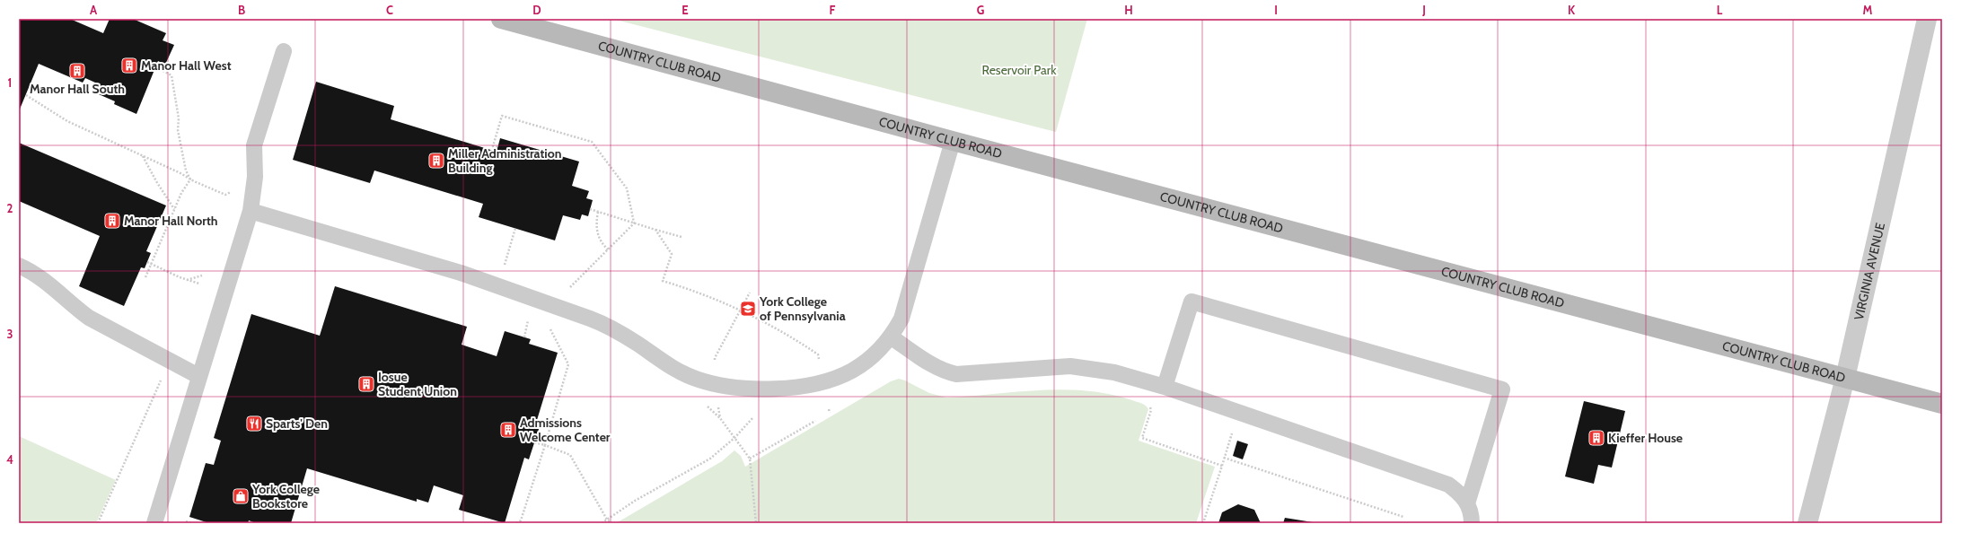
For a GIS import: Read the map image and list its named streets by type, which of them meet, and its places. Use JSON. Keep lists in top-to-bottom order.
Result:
{
  "streets": {
    "main road": ["COUNTRY CLUB ROAD"],
    "street": ["VIRGINIA AVENUE"]
  },
  "crossings": [
    ["COUNTRY CLUB ROAD", "VIRGINIA AVENUE"]
  ],
  "parks": ["Reservoir Park"],
  "places": {
    "building": [
      "Manor Hall West",
      "Manor Hall South",
      "Miller Administration Building",
      "Manor Hall North",
      "Iosue Student Union",
      "Admissions Welcome Center",
      "Kieffer House"
    ],
    "school or university": ["York College of Pennsylvania"],
    "restaurant": ["Sparts' Den"],
    "shop": ["York College Bookstore"]
  },
  "grid": {
    "columns": [
      "A",
      "B",
      "C",
      "D",
      "E",
      "F",
      "G",
      "H",
      "I",
      "J",
      "K",
      "L",
      "M"
    ],
    "rows": [
      "1",
      "2",
      "3",
      "4"
    ]
  }
}
